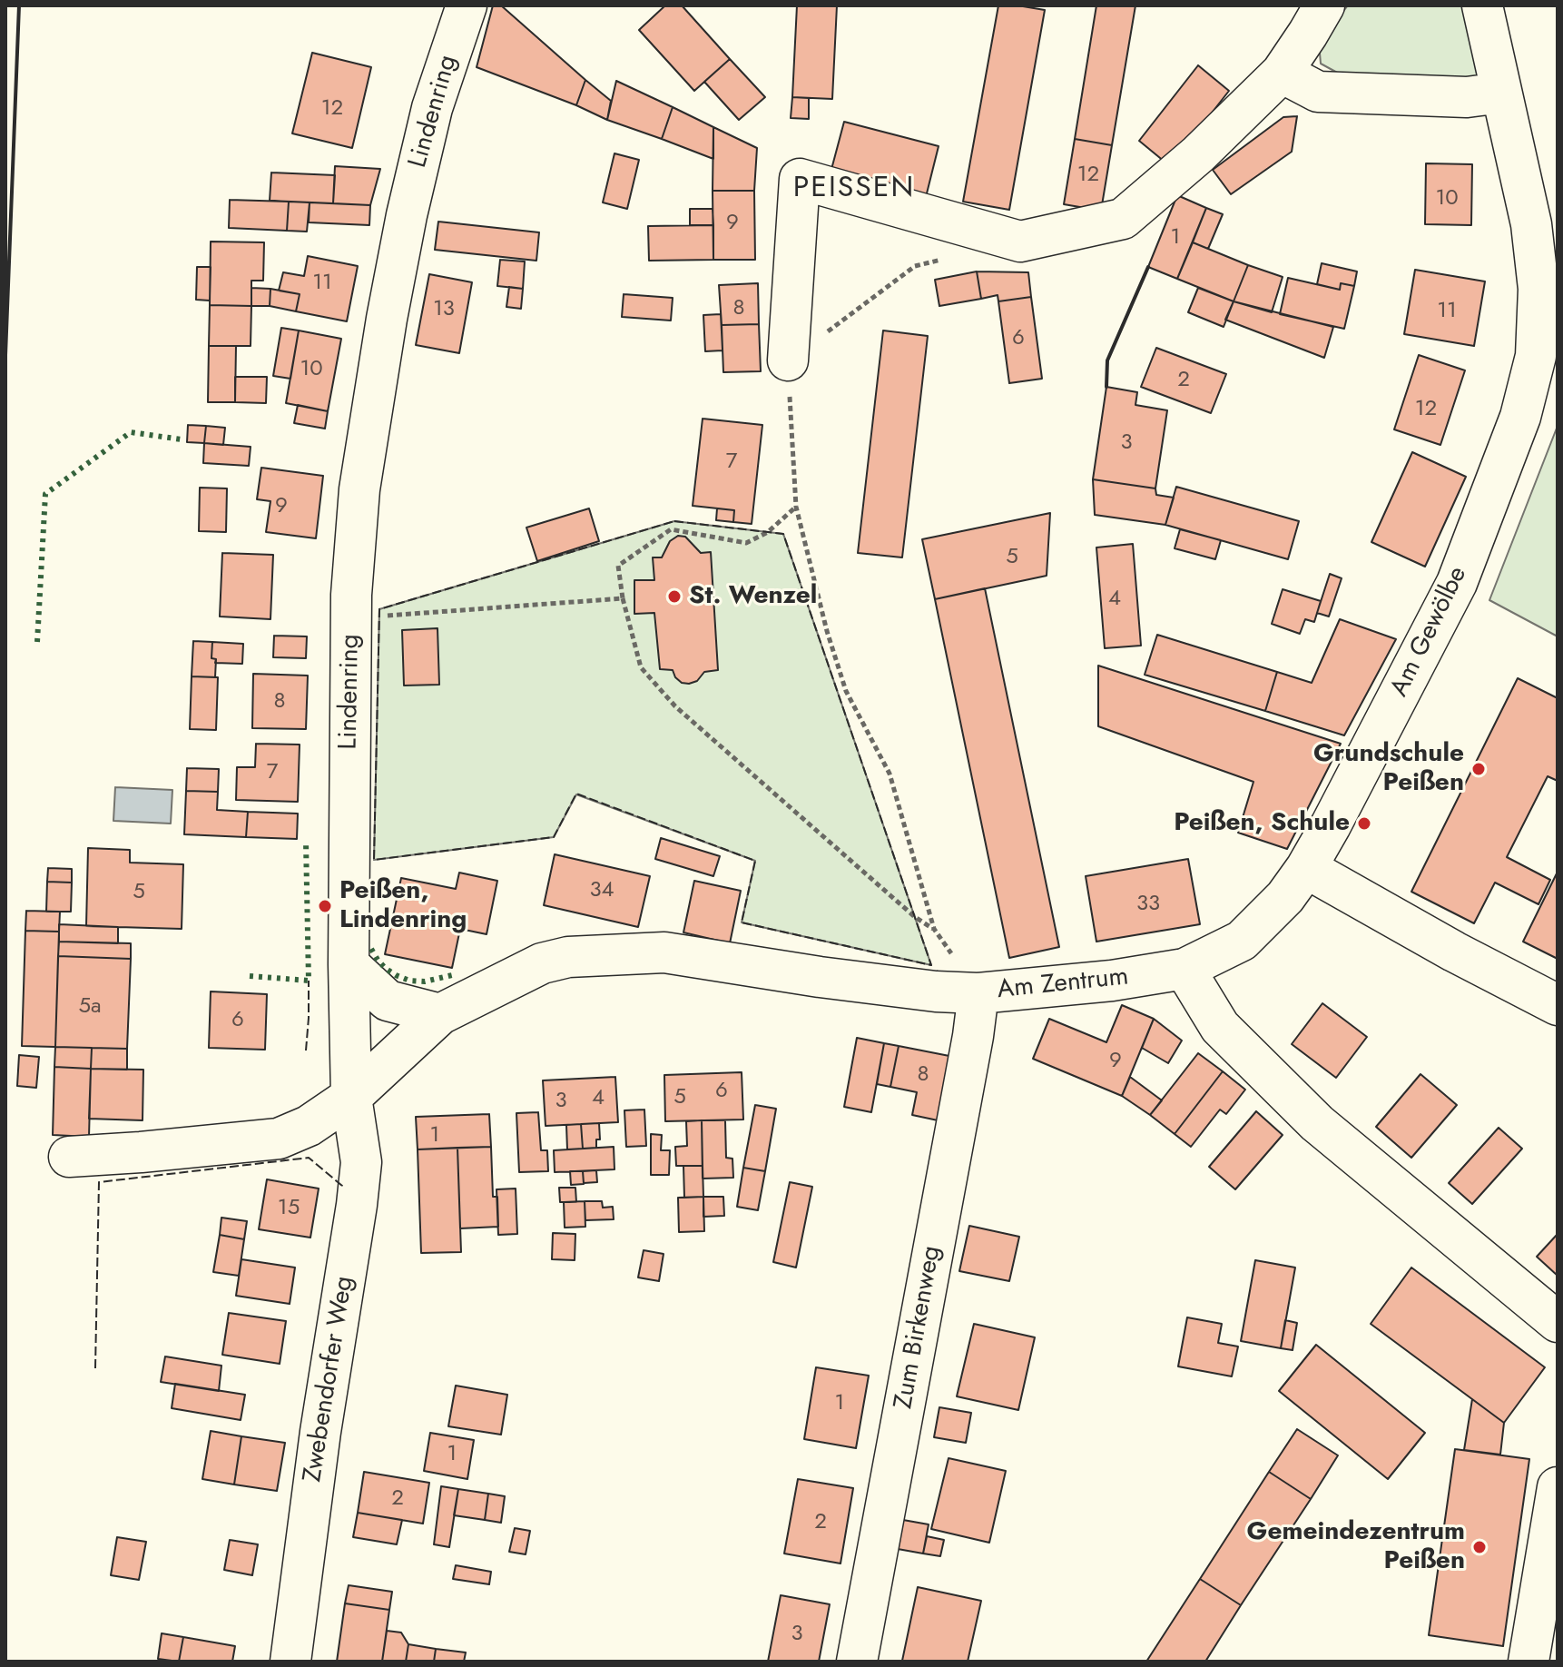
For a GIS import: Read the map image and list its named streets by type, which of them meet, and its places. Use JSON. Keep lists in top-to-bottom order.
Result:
{
  "streets": {
    "street": [
      "Lindenring",
      "Am Gewölbe",
      "Am Zentrum",
      "Zum Birkenweg",
      "Zwebendorfer Weg"
    ]
  },
  "crossings": [
    ["Lindenring", "Am Zentrum"],
    ["Lindenring", "Zwebendorfer Weg"],
    ["Am Gewölbe", "Am Zentrum"],
    ["Am Zentrum", "Zum Birkenweg"],
    ["Am Zentrum", "Zwebendorfer Weg"]
  ],
  "districts": ["PEISSEN"],
  "places": [
    "St. Wenzel",
    "Grundschule Peißen",
    "Peißen, Schule",
    "Peißen, Lindenring",
    "Gemeindezentrum Peißen"
  ],
  "house_numbers": [
    "12",
    "12",
    "10",
    "9",
    "1",
    "11",
    "8",
    "13",
    "11",
    "6",
    "10",
    "2",
    "12",
    "3",
    "7",
    "9",
    "5",
    "4",
    "8",
    "7",
    "34",
    "5",
    "33",
    "5a",
    "6",
    "9",
    "8",
    "6",
    "5",
    "4",
    "3",
    "1",
    "15",
    "1",
    "1",
    "2",
    "2",
    "3"
  ]
}
